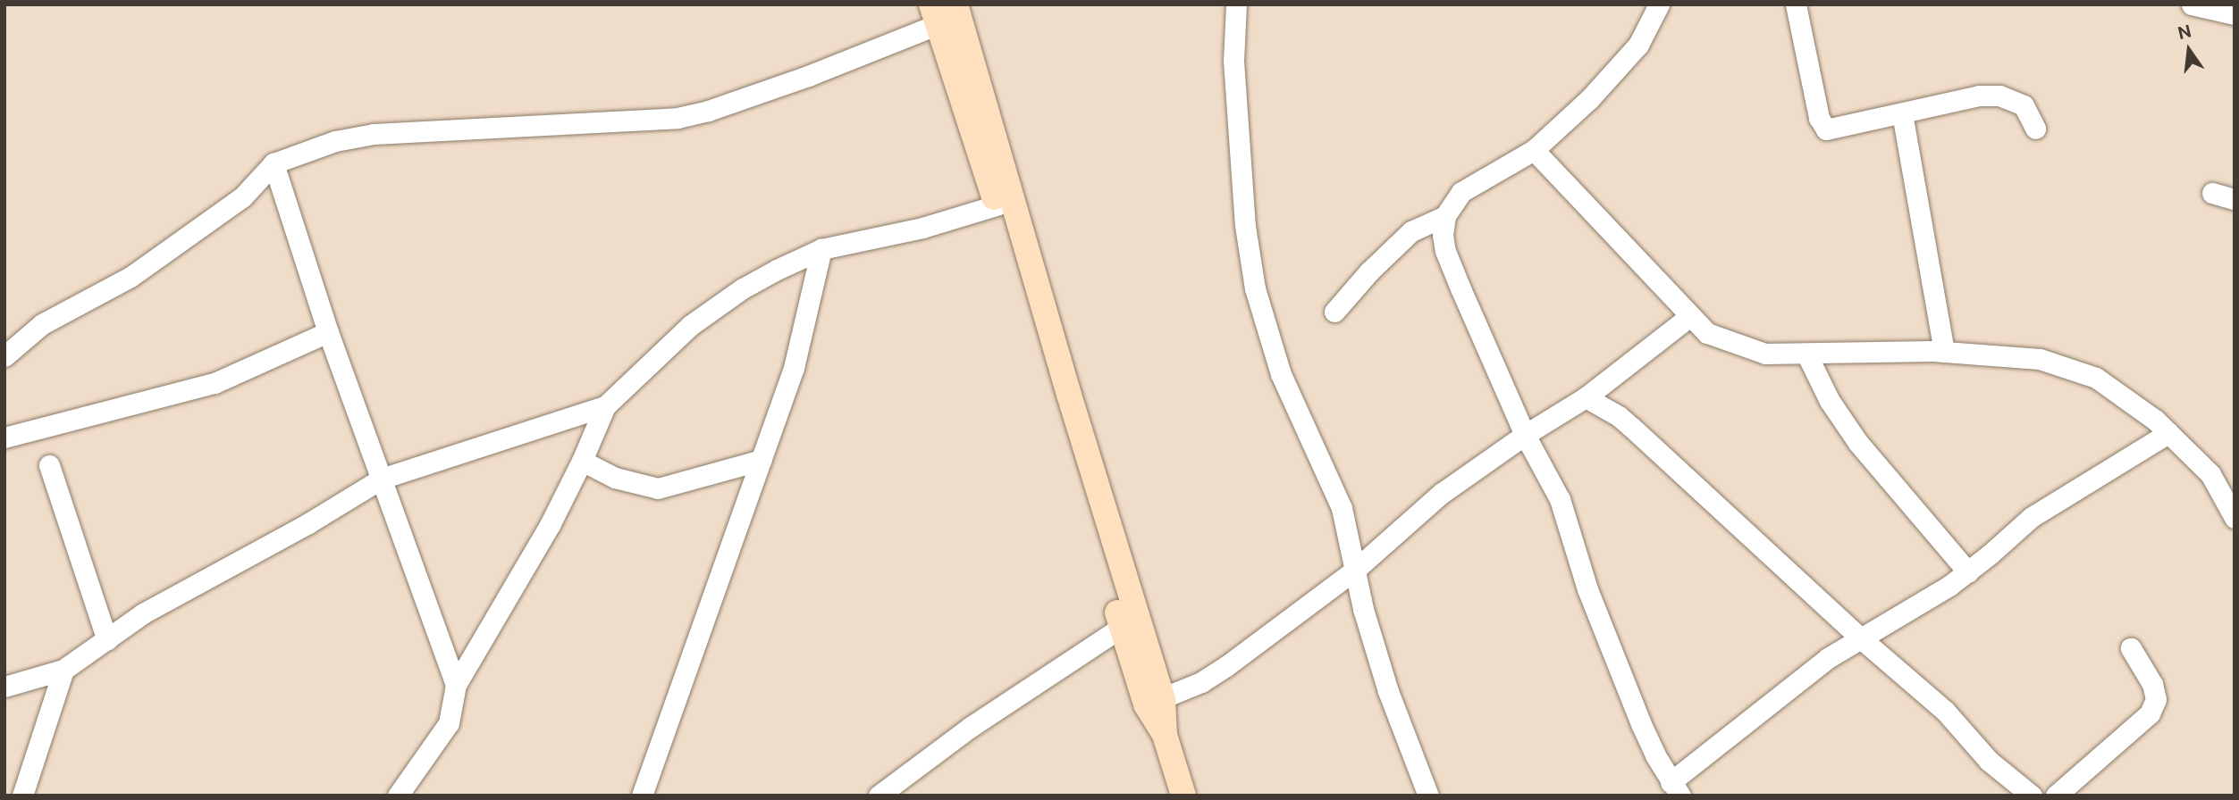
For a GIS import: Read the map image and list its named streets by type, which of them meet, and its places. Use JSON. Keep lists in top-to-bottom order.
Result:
{
  "north": "top"
}
